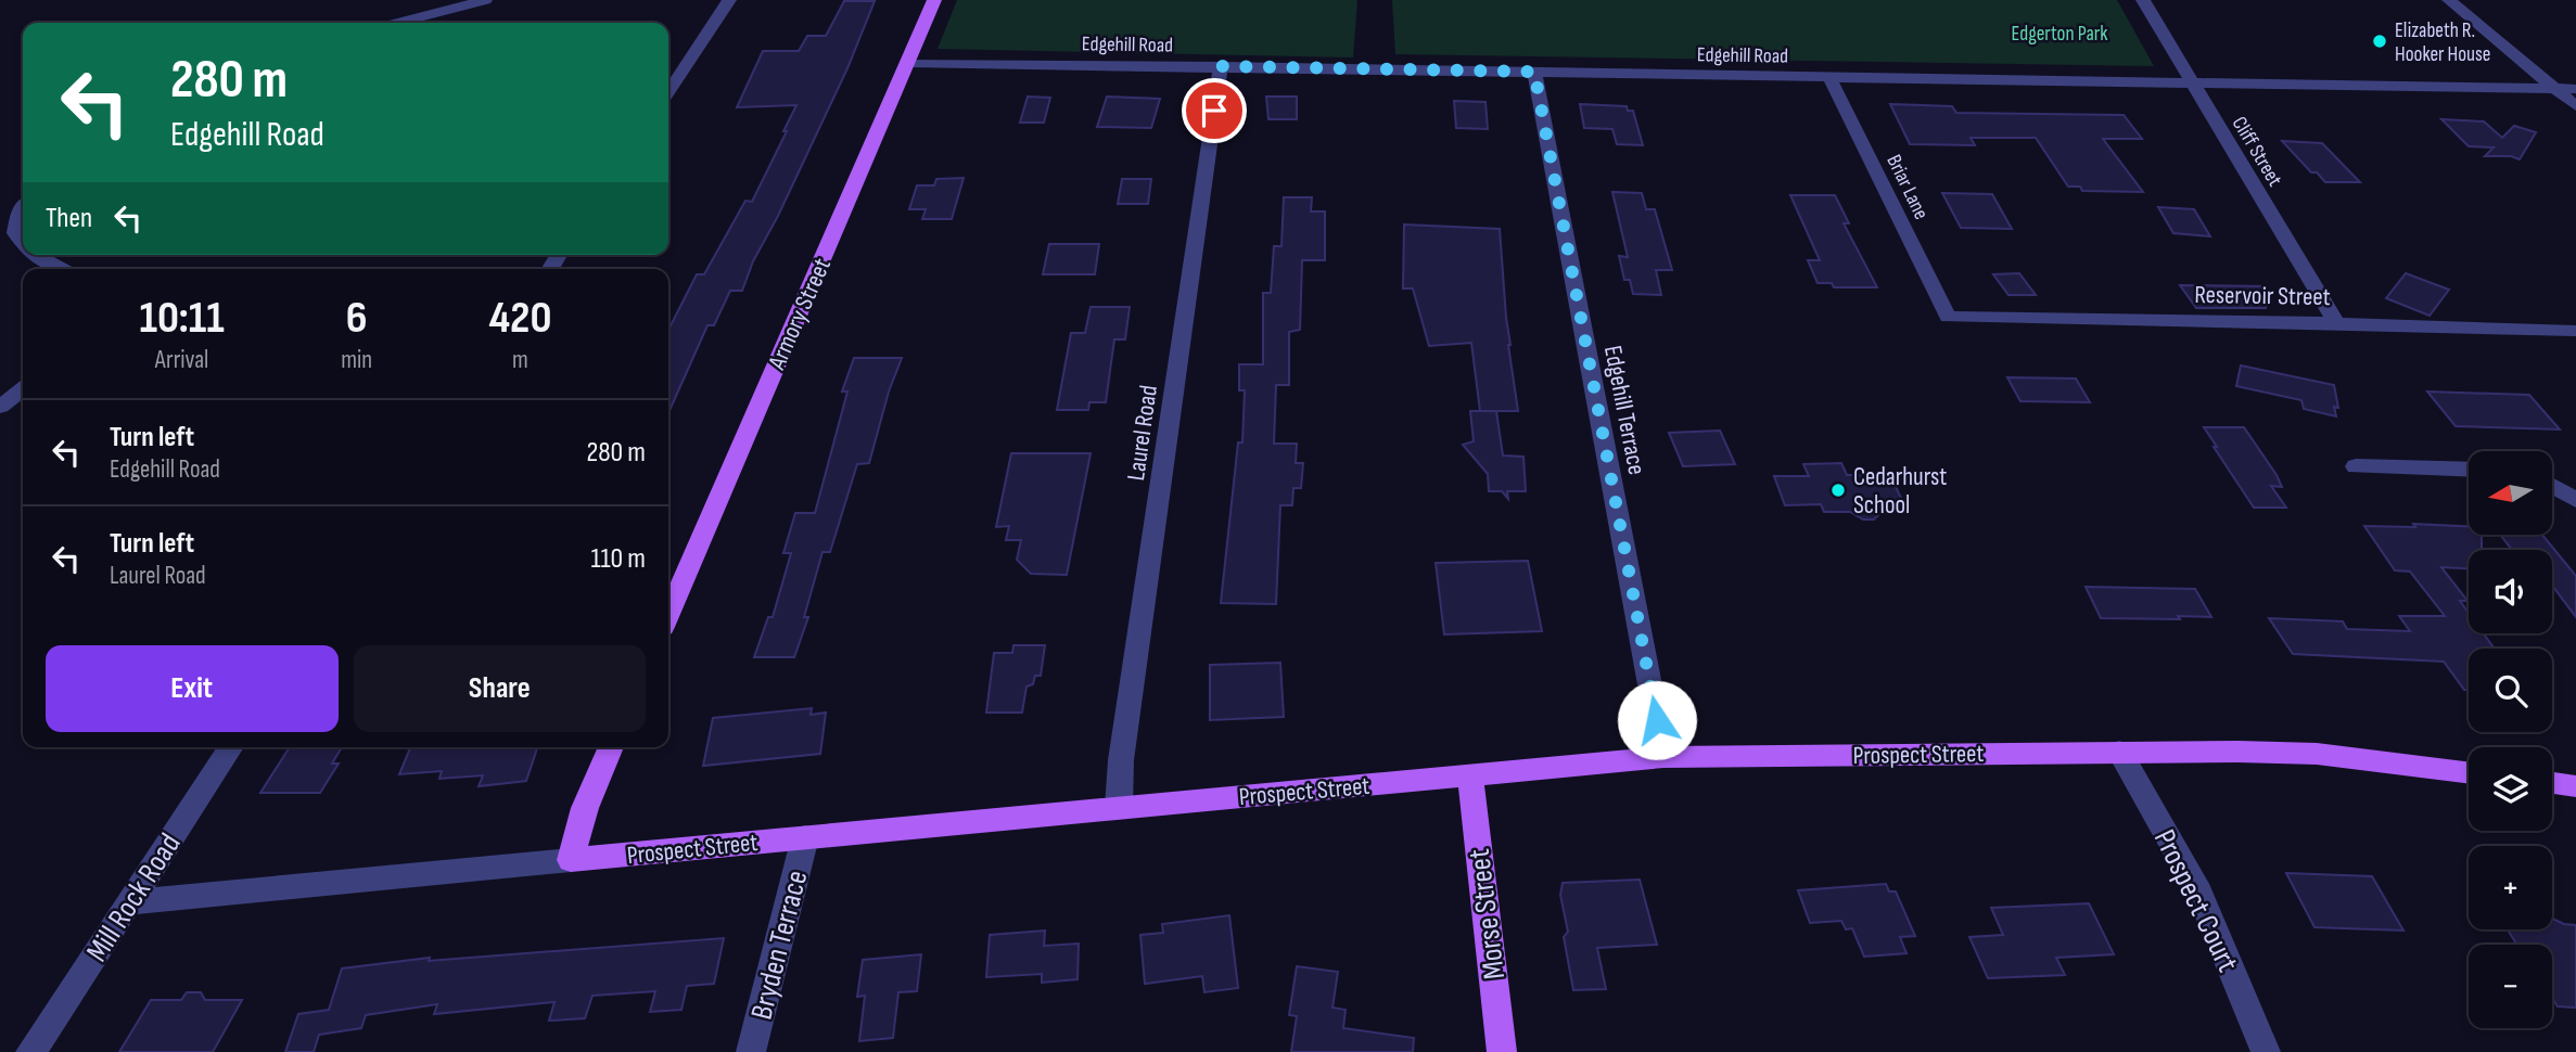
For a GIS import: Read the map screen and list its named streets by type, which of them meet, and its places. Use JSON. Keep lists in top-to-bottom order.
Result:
{
  "streets": {
    "main road": ["Armory Street", "Prospect Street", "Morse Street"],
    "street": [
      "Edgehill Road",
      "Cliff Street",
      "Briar Lane",
      "Reservoir Street",
      "Edgehill Terrace",
      "Laurel Road",
      "Mill Rock Road",
      "Prospect Court",
      "Bryden Terrace"
    ]
  },
  "crossings": [
    ["Edgehill Road", "Cliff Street"],
    ["Edgehill Road", "Briar Lane"],
    ["Edgehill Road", "Armory Street"],
    ["Edgehill Road", "Edgehill Terrace"],
    ["Edgehill Road", "Laurel Road"],
    ["Cliff Street", "Reservoir Street"],
    ["Briar Lane", "Reservoir Street"],
    ["Edgehill Terrace", "Prospect Street"],
    ["Laurel Road", "Prospect Street"],
    ["Prospect Street", "Mill Rock Road"],
    ["Prospect Street", "Prospect Court"],
    ["Prospect Street", "Morse Street"],
    ["Prospect Street", "Bryden Terrace"]
  ],
  "parks": ["Edgerton Park"],
  "places": ["Elizabeth R. Hooker House", "Cedarhurst School"],
  "north": "left",
  "page": {
    "turn": ["280 m", "Edgehill Road"],
    "then": "Then",
    "eta": [
      "10:11",
      "Arrival",
      "6",
      "min",
      "420",
      "m"
    ],
    "list": [
      {
        "name": "Turn left",
        "note": "Edgehill Road",
        "value": "280 m"
      },
      {
        "name": "Turn left",
        "note": "Laurel Road",
        "value": "110 m"
      }
    ],
    "map_buttons": ["+", "−"],
    "buttons": ["Exit", "Share"]
  }
}
